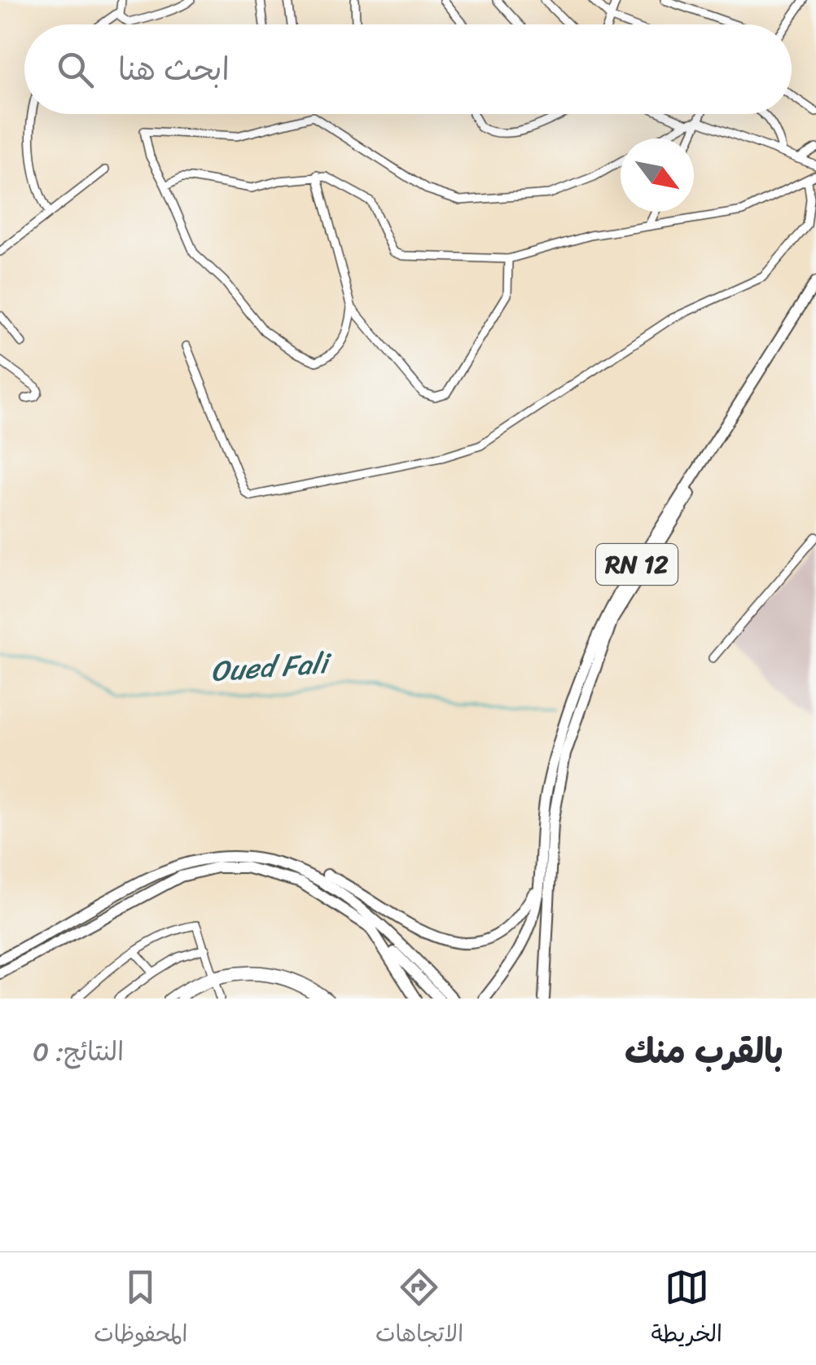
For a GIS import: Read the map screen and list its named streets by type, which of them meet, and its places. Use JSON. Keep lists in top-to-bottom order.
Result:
{
  "streets": {
    "highway": ["RN 12"]
  },
  "water": ["Oued Fali"],
  "north": "bottom right",
  "page": {
    "search": "ابحث هنا",
    "heading": ["بالقرب منك", "النتائج: 0"],
    "nav": ["الخريطة", "الاتجاهات", "المحفوظات"]
  }
}
